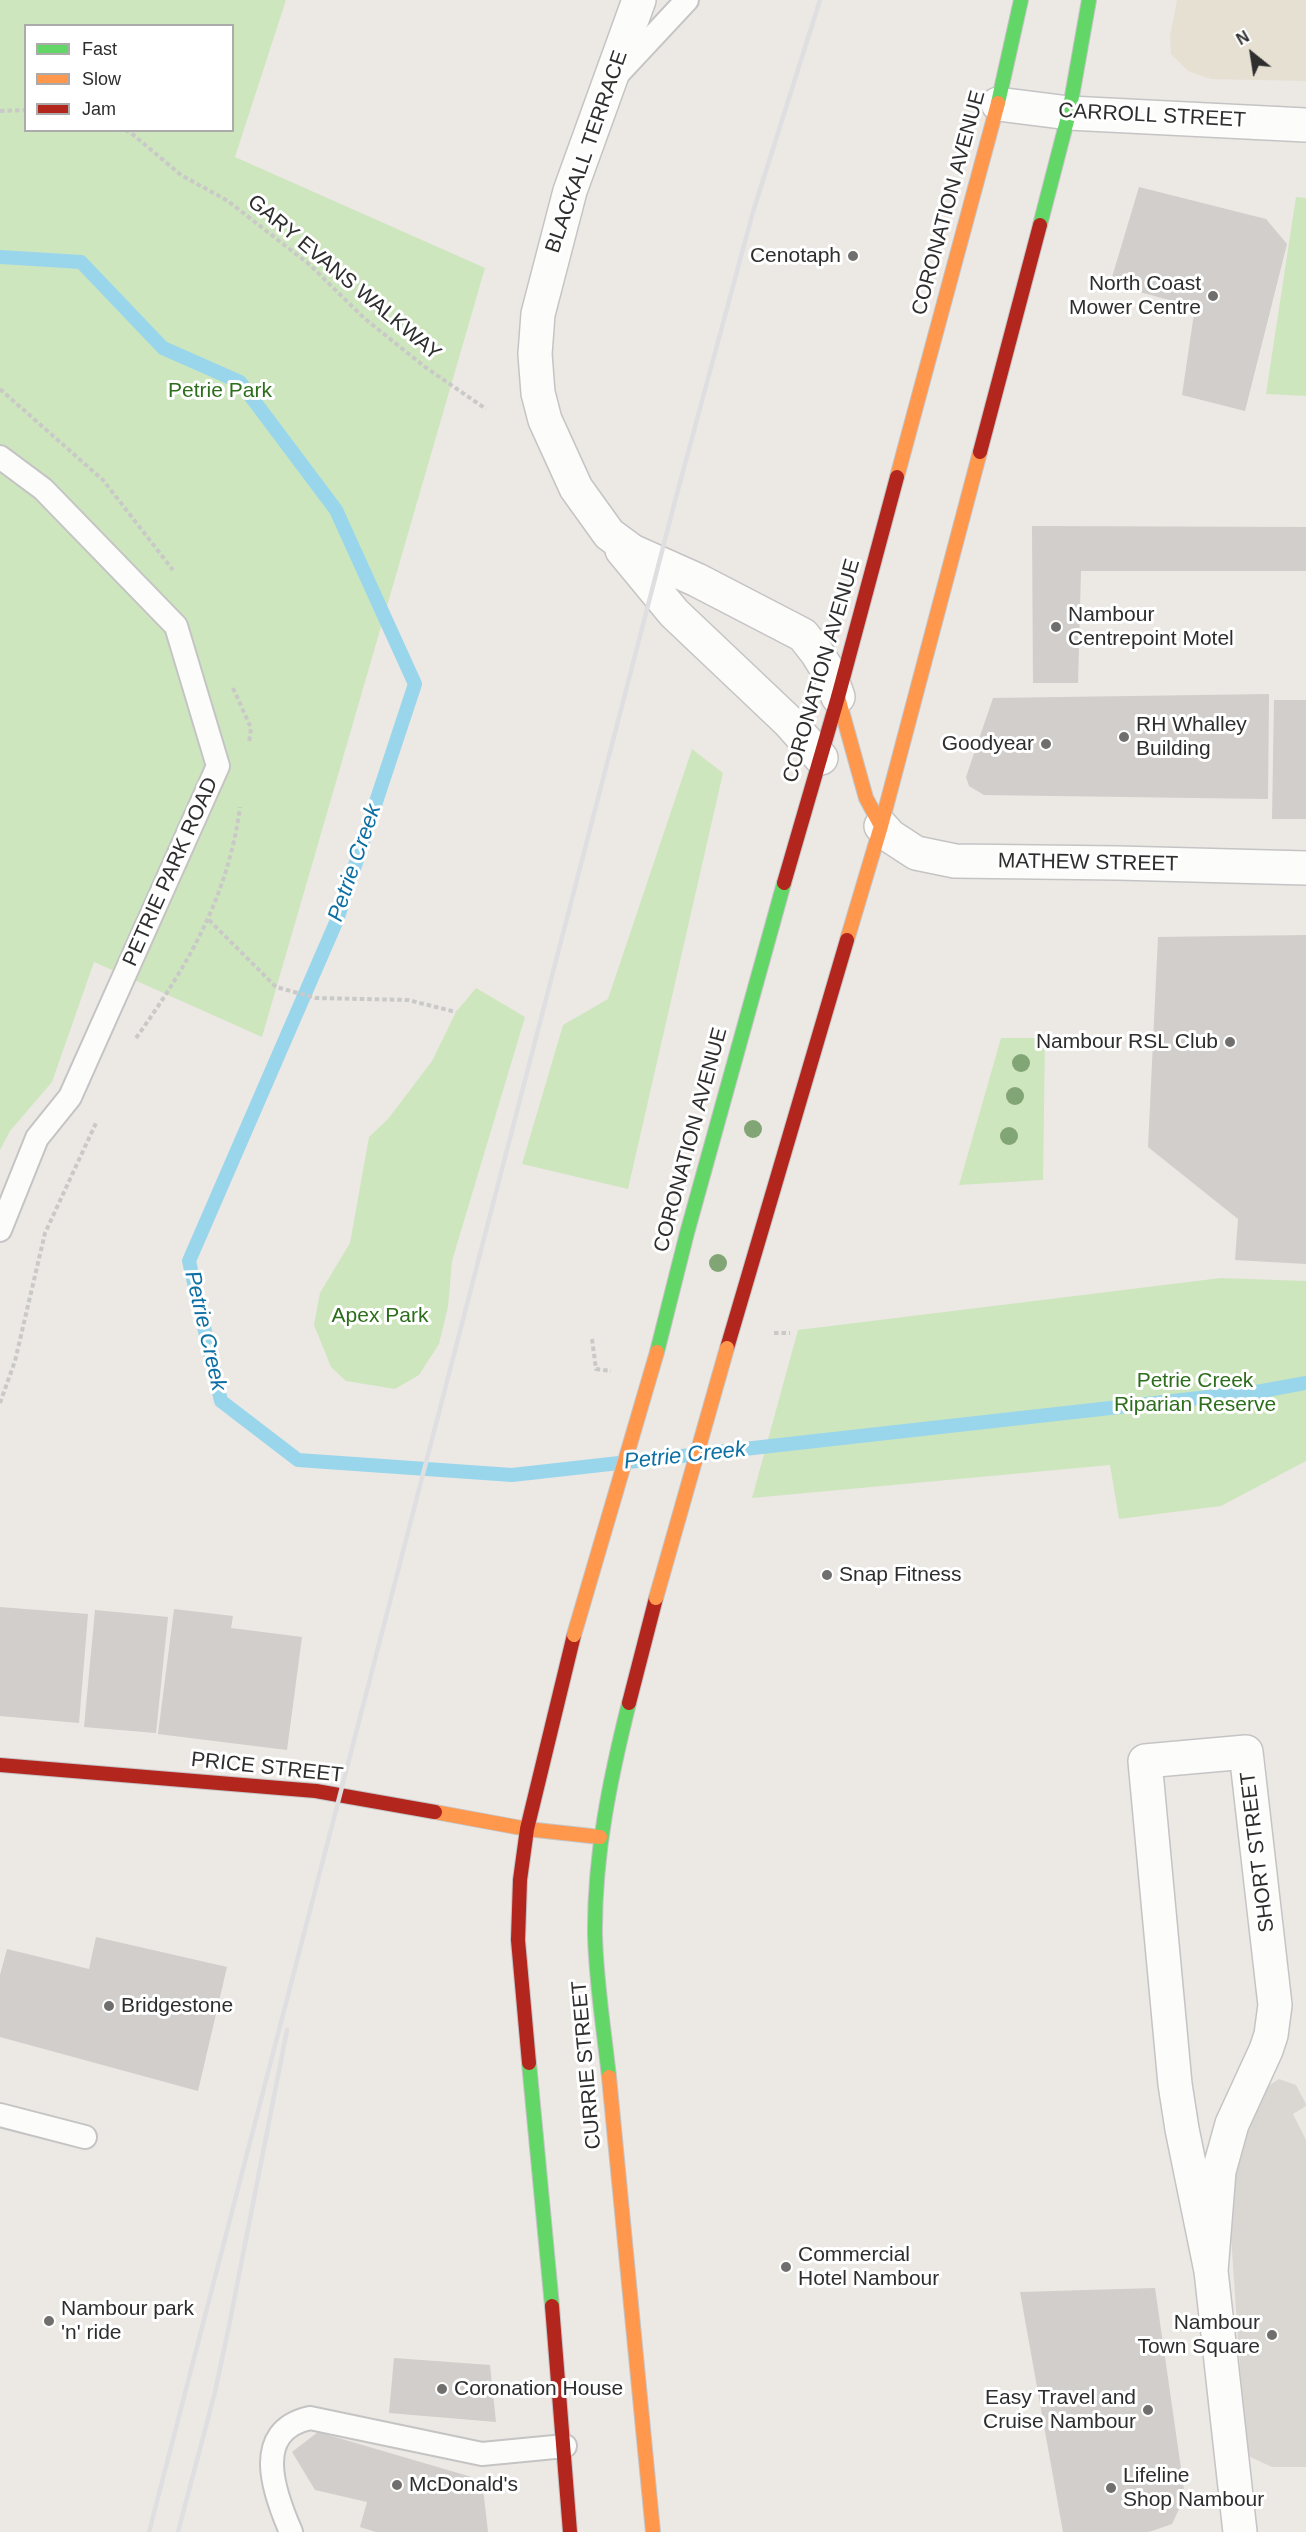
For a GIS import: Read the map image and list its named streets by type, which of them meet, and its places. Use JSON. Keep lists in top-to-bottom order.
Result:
{
  "streets": {
    "main road": ["CORONATION AVENUE", "PRICE STREET", "CURRIE STREET"],
    "street": [
      "CARROLL STREET",
      "BLACKALL TERRACE",
      "MATHEW STREET",
      "SHORT STREET"
    ],
    "lane": ["PETRIE PARK ROAD"],
    "path": ["GARY EVANS WALKWAY"]
  },
  "crossings": [
    ["CARROLL STREET", "CORONATION AVENUE"],
    ["BLACKALL TERRACE", "CORONATION AVENUE"],
    ["CORONATION AVENUE", "PRICE STREET"],
    ["MATHEW STREET", "CURRIE STREET"],
    ["PRICE STREET", "CURRIE STREET"]
  ],
  "water": ["Petrie Creek"],
  "parks": ["Petrie Park", "Apex Park", "Petrie Creek Riparian Reserve"],
  "places": [
    "Cenotaph",
    "North Coast Mower Centre",
    "Nambour Centrepoint Motel",
    "RH Whalley Building",
    "Goodyear",
    "Nambour RSL Club",
    "Snap Fitness",
    "Bridgestone",
    "Commercial Hotel Nambour",
    "Nambour park 'n' ride",
    "Nambour Town Square",
    "Coronation House",
    "Easy Travel and Cruise Nambour",
    "McDonald's",
    "Lifeline Shop Nambour"
  ],
  "legend": ["Fast", "Slow", "Jam"],
  "north": "top left"
}
